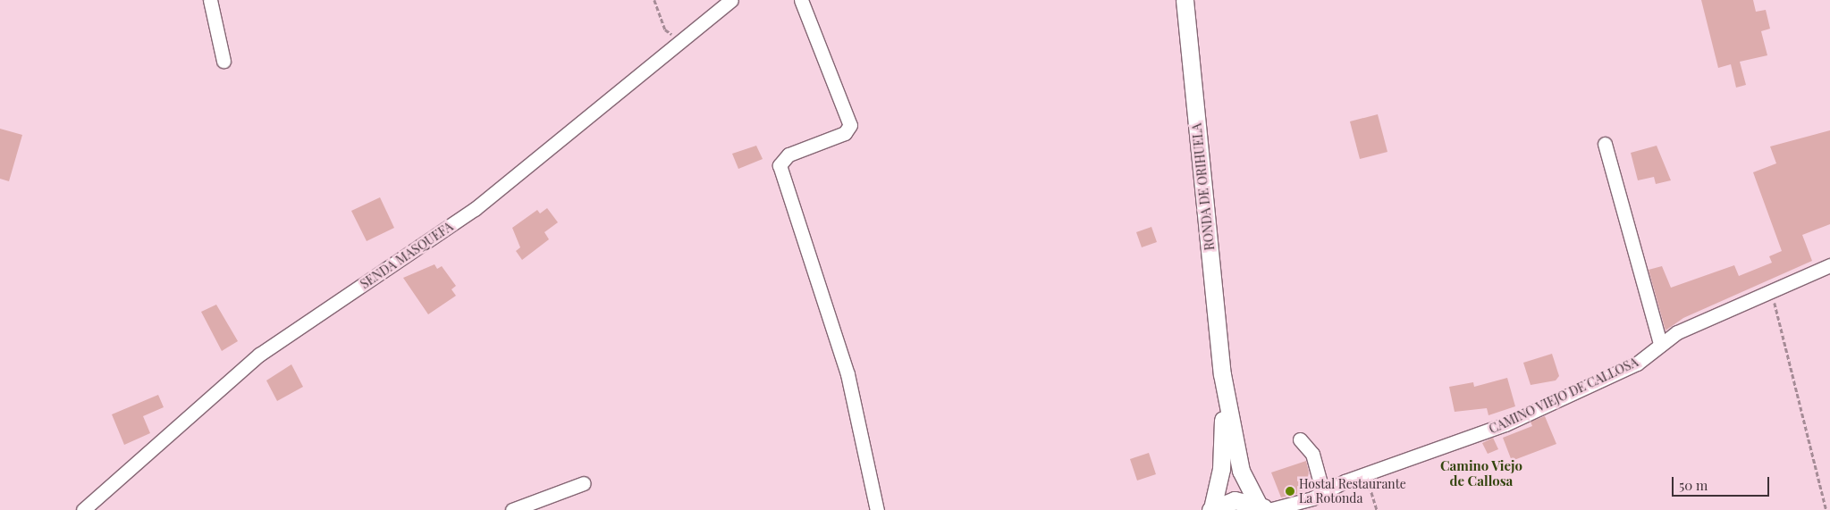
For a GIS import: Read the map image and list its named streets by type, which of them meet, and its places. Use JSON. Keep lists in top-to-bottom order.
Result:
{
  "streets": {
    "main road": ["RONDA DE ORIHUELA"],
    "street": ["SENDA MASQUEFA", "CAMINO VIEJO DE CALLOSA"]
  },
  "districts": ["Camino Viejo de Callosa"],
  "places": ["Hostal Restaurante La Rotonda"],
  "scale_bar": "50 m"
}
